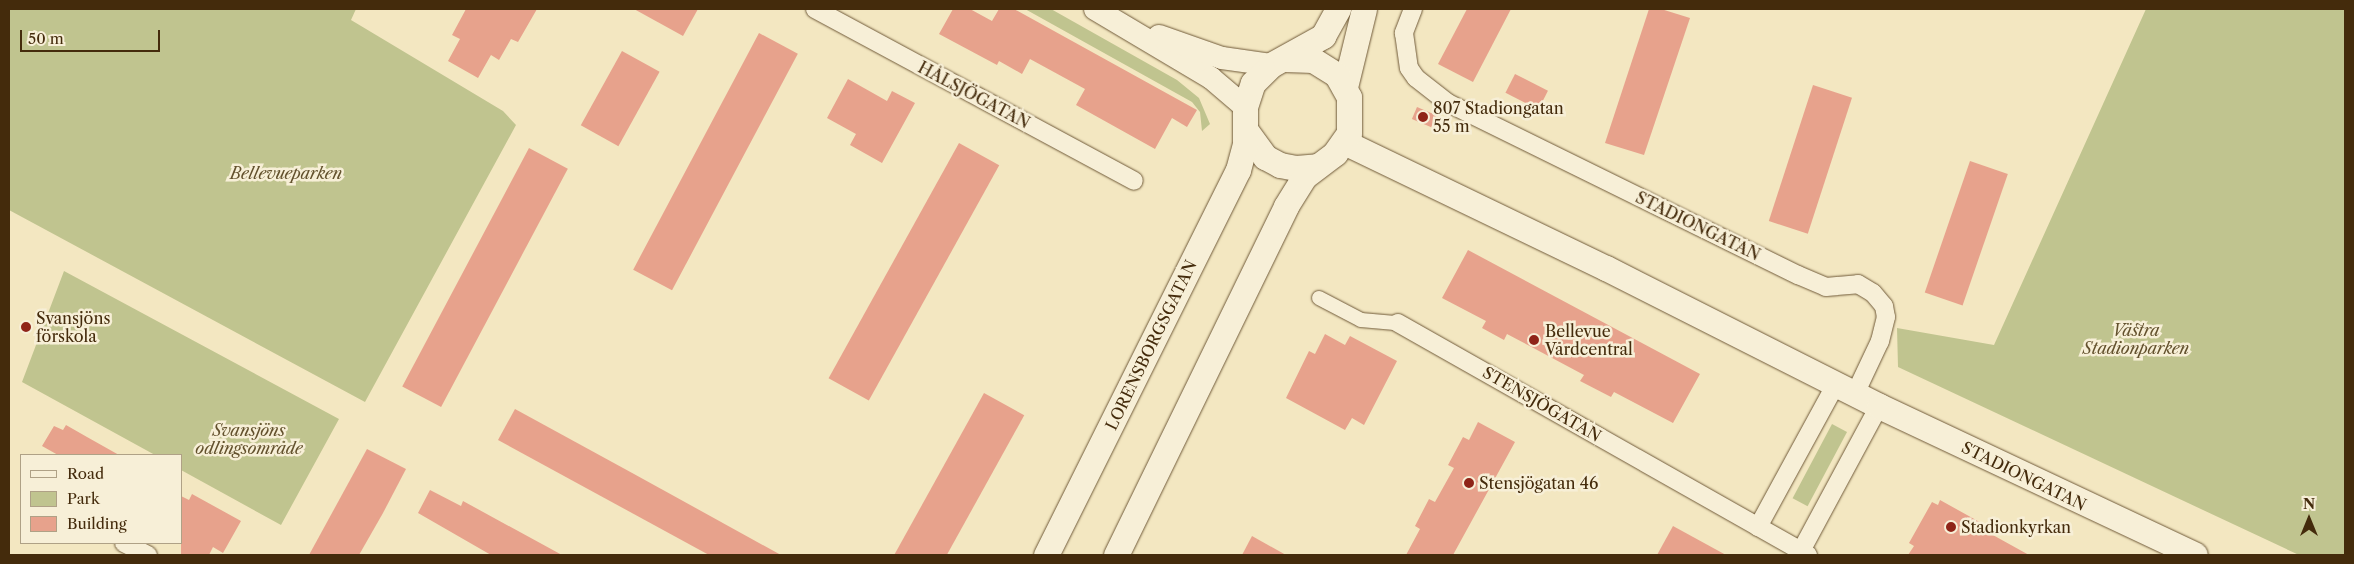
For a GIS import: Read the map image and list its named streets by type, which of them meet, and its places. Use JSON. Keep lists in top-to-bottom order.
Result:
{
  "streets": {
    "main road": ["STADIONGATAN", "LORENSBORGSGATAN"],
    "street": ["HÅLSJÖGATAN", "STENSJÖGATAN"]
  },
  "crossings": [
    ["STADIONGATAN", "LORENSBORGSGATAN"],
    ["STADIONGATAN", "STENSJÖGATAN"]
  ],
  "parks": ["Bellevueparken", "Västra Stadionparken", "Svansjöns odlingsområde"],
  "places": [
    "807 Stadiongatan 55 m",
    "Svansjöns förskola",
    "Bellevue Vårdcentral",
    "Stensjögatan 46",
    "Stadionkyrkan"
  ],
  "legend": ["Road", "Park", "Building"],
  "scale_bar": "50 m",
  "north": "top"
}
